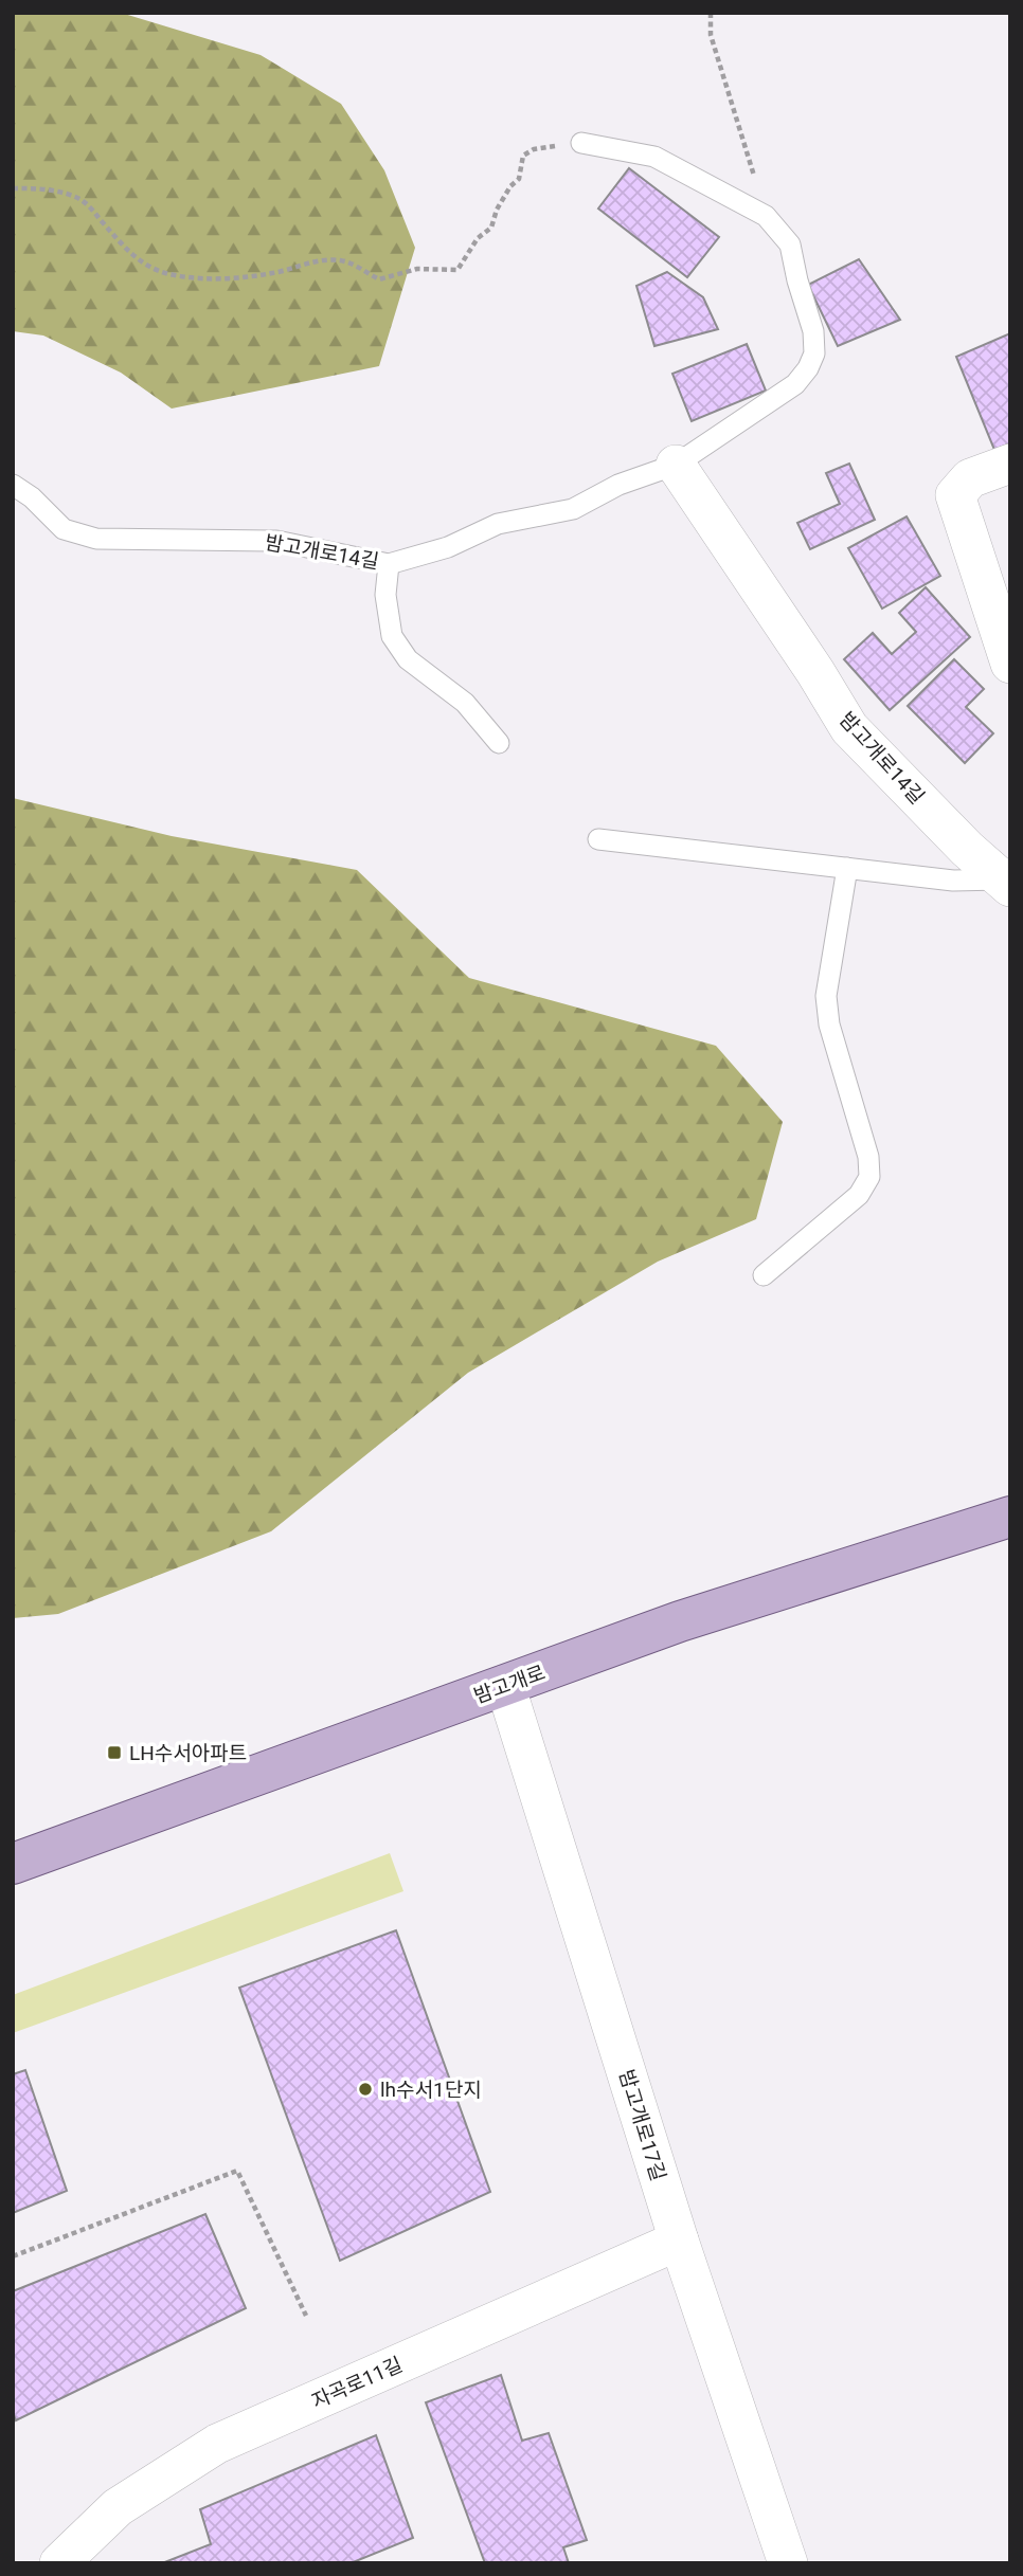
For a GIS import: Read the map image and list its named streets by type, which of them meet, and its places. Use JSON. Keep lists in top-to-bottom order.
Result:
{
  "streets": {
    "main road": ["밤고개로"],
    "street": ["밤고개로14길", "밤고개로17길", "자곡로11길"]
  },
  "crossings": [
    ["밤고개로", "밤고개로17길"],
    ["밤고개로17길", "자곡로11길"]
  ],
  "places": {
    "transit": ["LH수서아파트"],
    "other": ["lh수서1단지"]
  }
}
